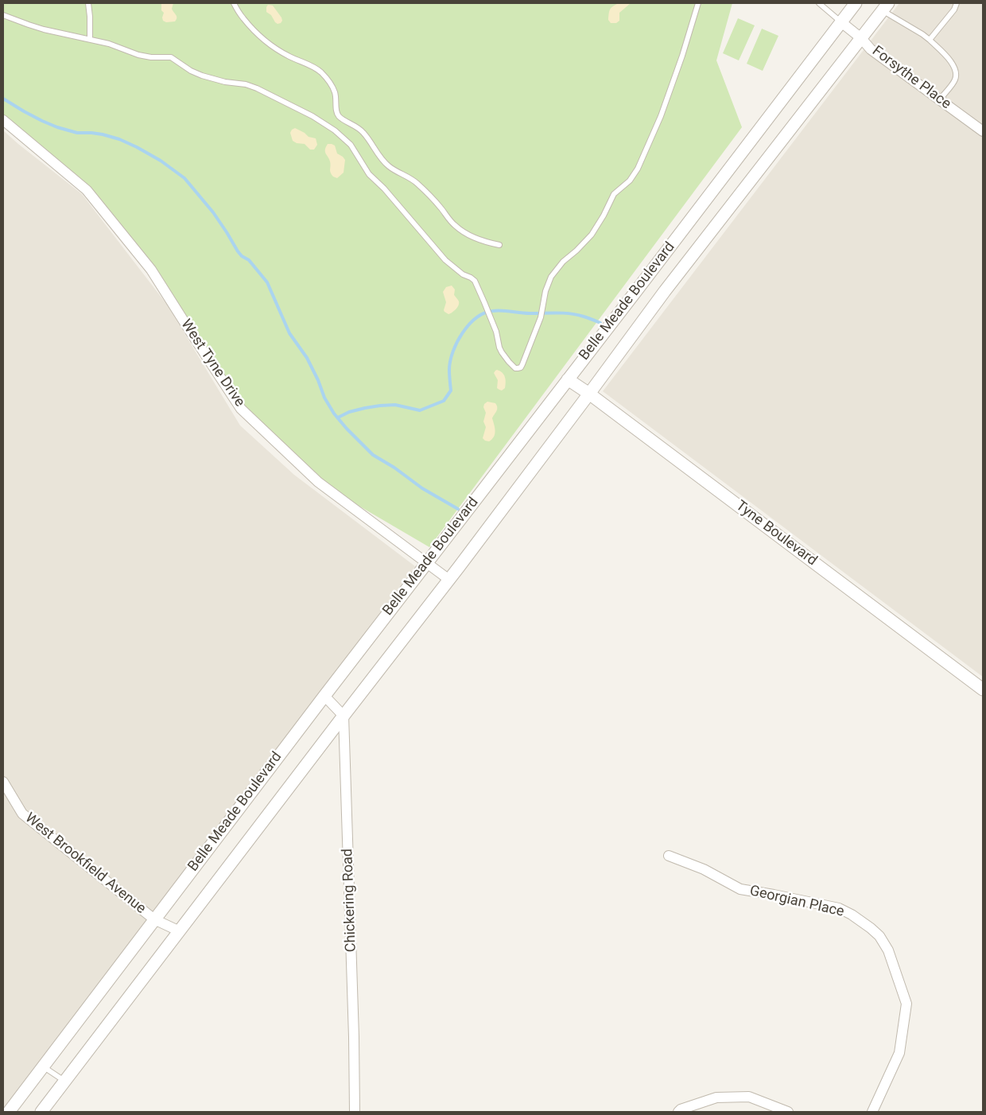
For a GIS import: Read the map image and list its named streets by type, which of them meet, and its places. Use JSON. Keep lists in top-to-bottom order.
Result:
{
  "streets": {
    "street": [
      "Forsythe Place",
      "Belle Meade Boulevard",
      "West Tyne Drive",
      "Tyne Boulevard",
      "West Brookfield Avenue",
      "Chickering Road",
      "Georgian Place"
    ]
  },
  "crossings": [
    ["Forsythe Place", "Belle Meade Boulevard"],
    ["Belle Meade Boulevard", "West Tyne Drive"],
    ["Belle Meade Boulevard", "Tyne Boulevard"],
    ["Belle Meade Boulevard", "West Brookfield Avenue"],
    ["Belle Meade Boulevard", "Chickering Road"]
  ]
}
